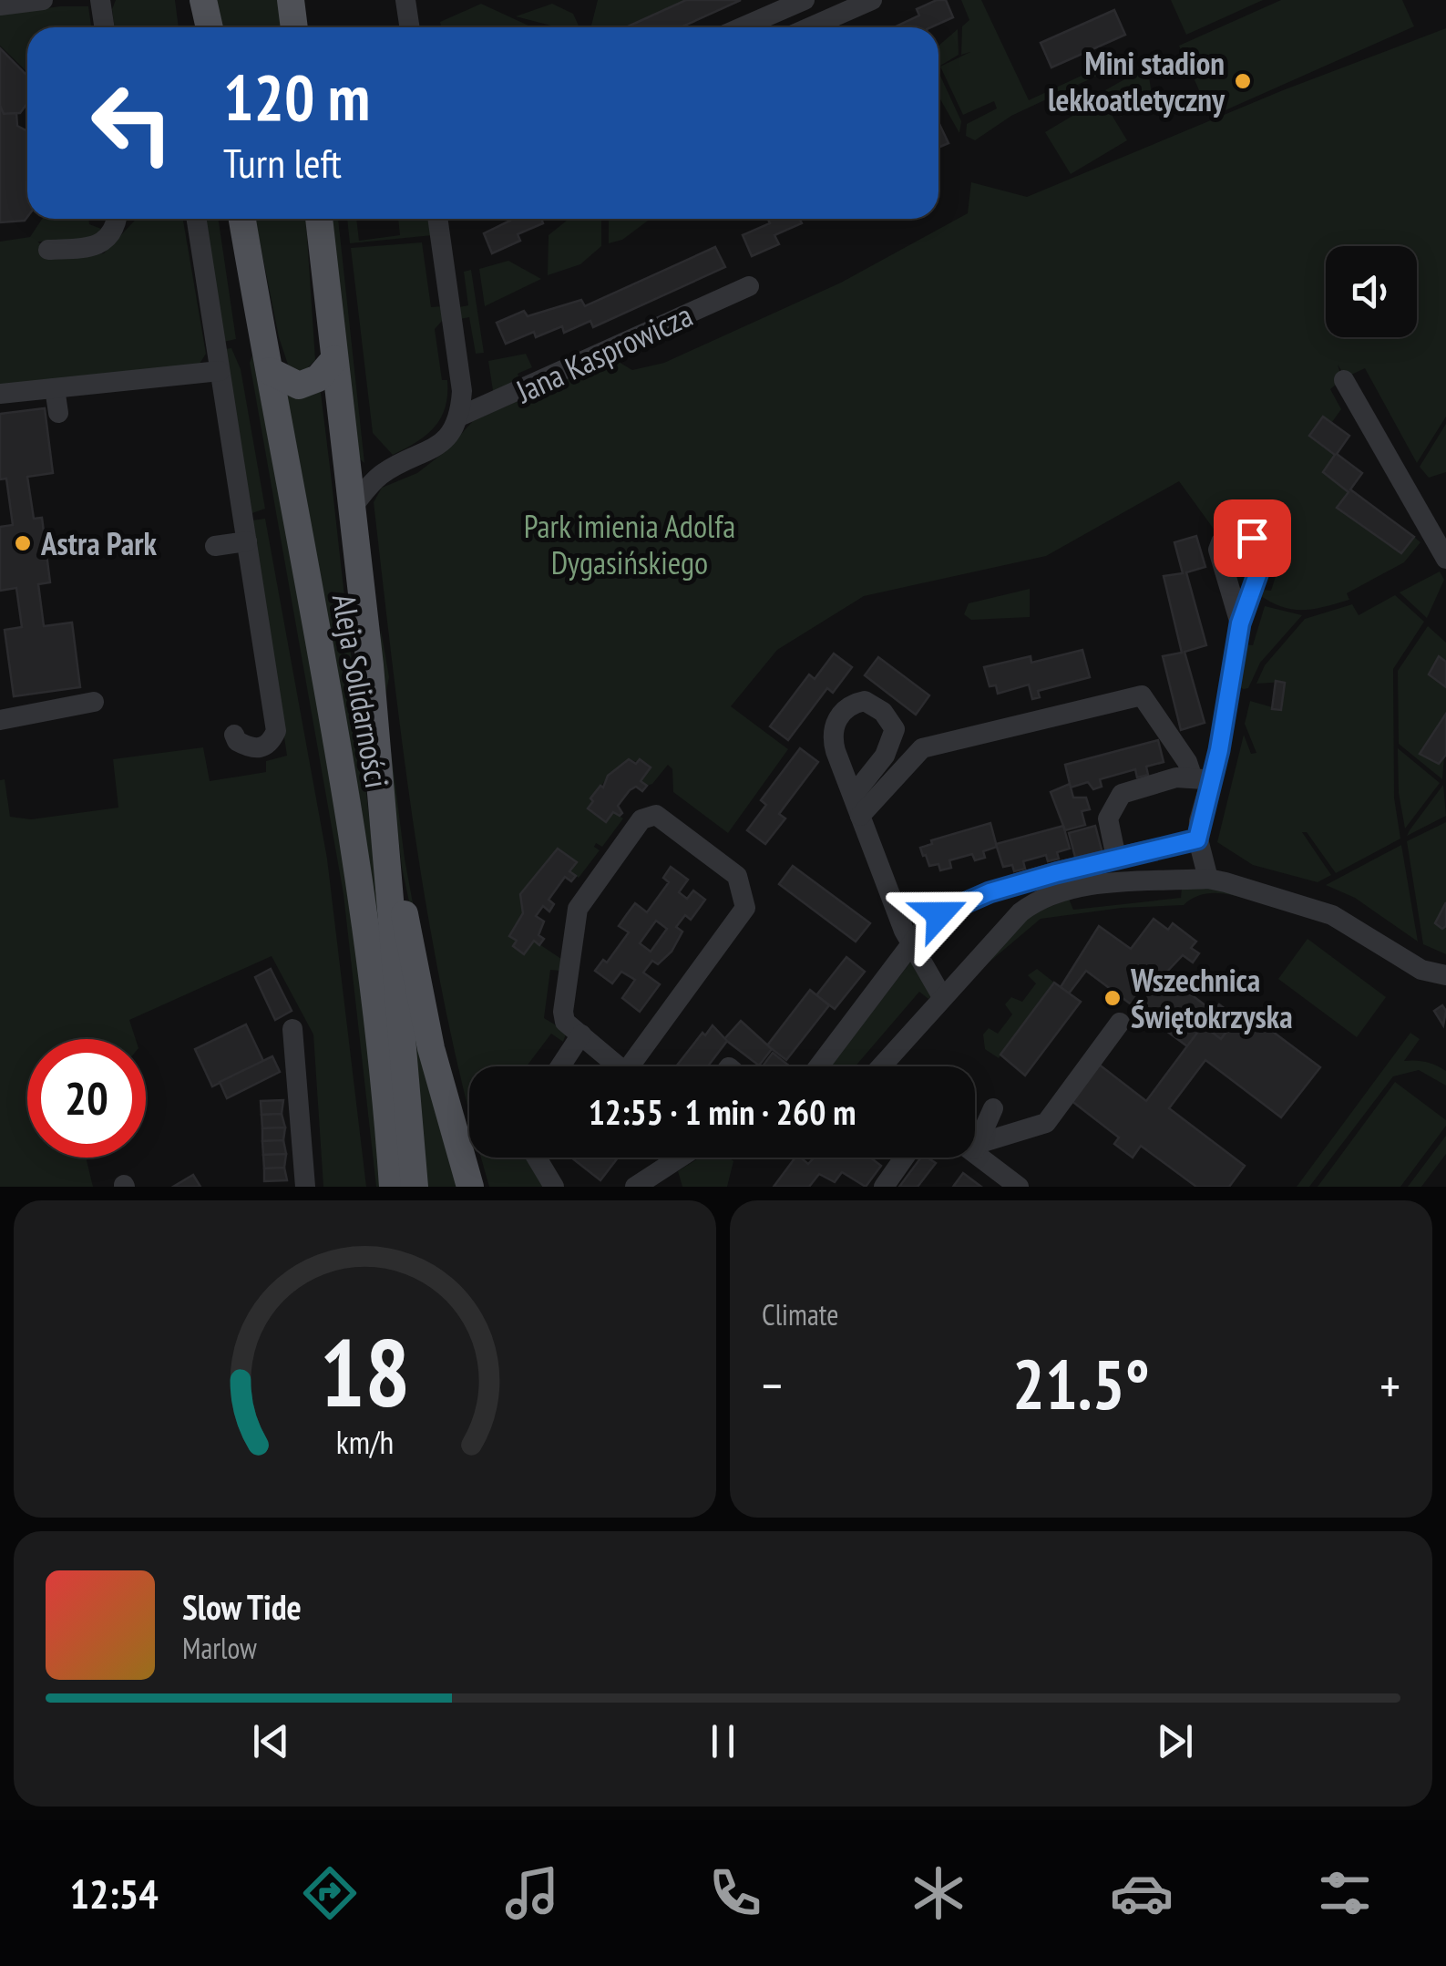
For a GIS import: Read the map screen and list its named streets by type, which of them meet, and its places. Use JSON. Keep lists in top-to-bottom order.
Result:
{
  "streets": {
    "main road": ["Aleja Solidarności"],
    "street": ["Jana Kasprowicza"]
  },
  "parks": ["Park imienia Adolfa Dygasińskiego"],
  "places": ["Mini stadion lekkoatletyczny", "Astra Park", "Wszechnica Świętokrzyska"],
  "page": {
    "turn": ["120 m", "Turn left"],
    "limit": "20",
    "trip": "12:55 · 1 min · 260 m",
    "tile": "Climate",
    "heat": ["−", "21.5°", "+"],
    "song": ["Slow Tide", "Marlow"],
    "tabs": "12:54",
    "gauge": ["18", "km/h"]
  }
}
